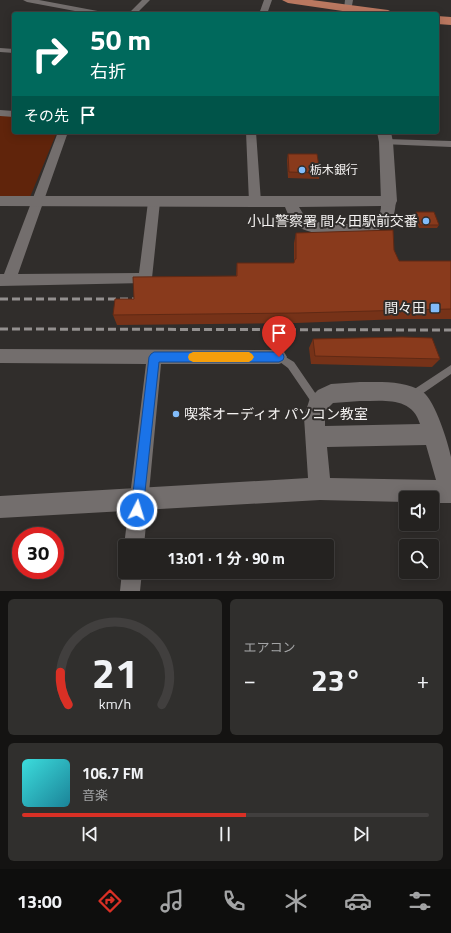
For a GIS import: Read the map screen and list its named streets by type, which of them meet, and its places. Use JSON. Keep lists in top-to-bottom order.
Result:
{
  "places": {
    "other": ["栃木銀行", "小山警察署 間々田駅前交番", "喫茶オーディオ パソコン教室"],
    "transit": ["間々田"]
  },
  "page": {
    "turn": ["50 m", "右折"],
    "then": "その先",
    "limit": "30",
    "trip": "13:01 · 1 分 · 90 m",
    "tile": "エアコン",
    "heat": ["−", "23°", "+"],
    "song": ["106.7 FM", "音楽"],
    "tabs": "13:00",
    "gauge": ["21", "km/h"]
  }
}
